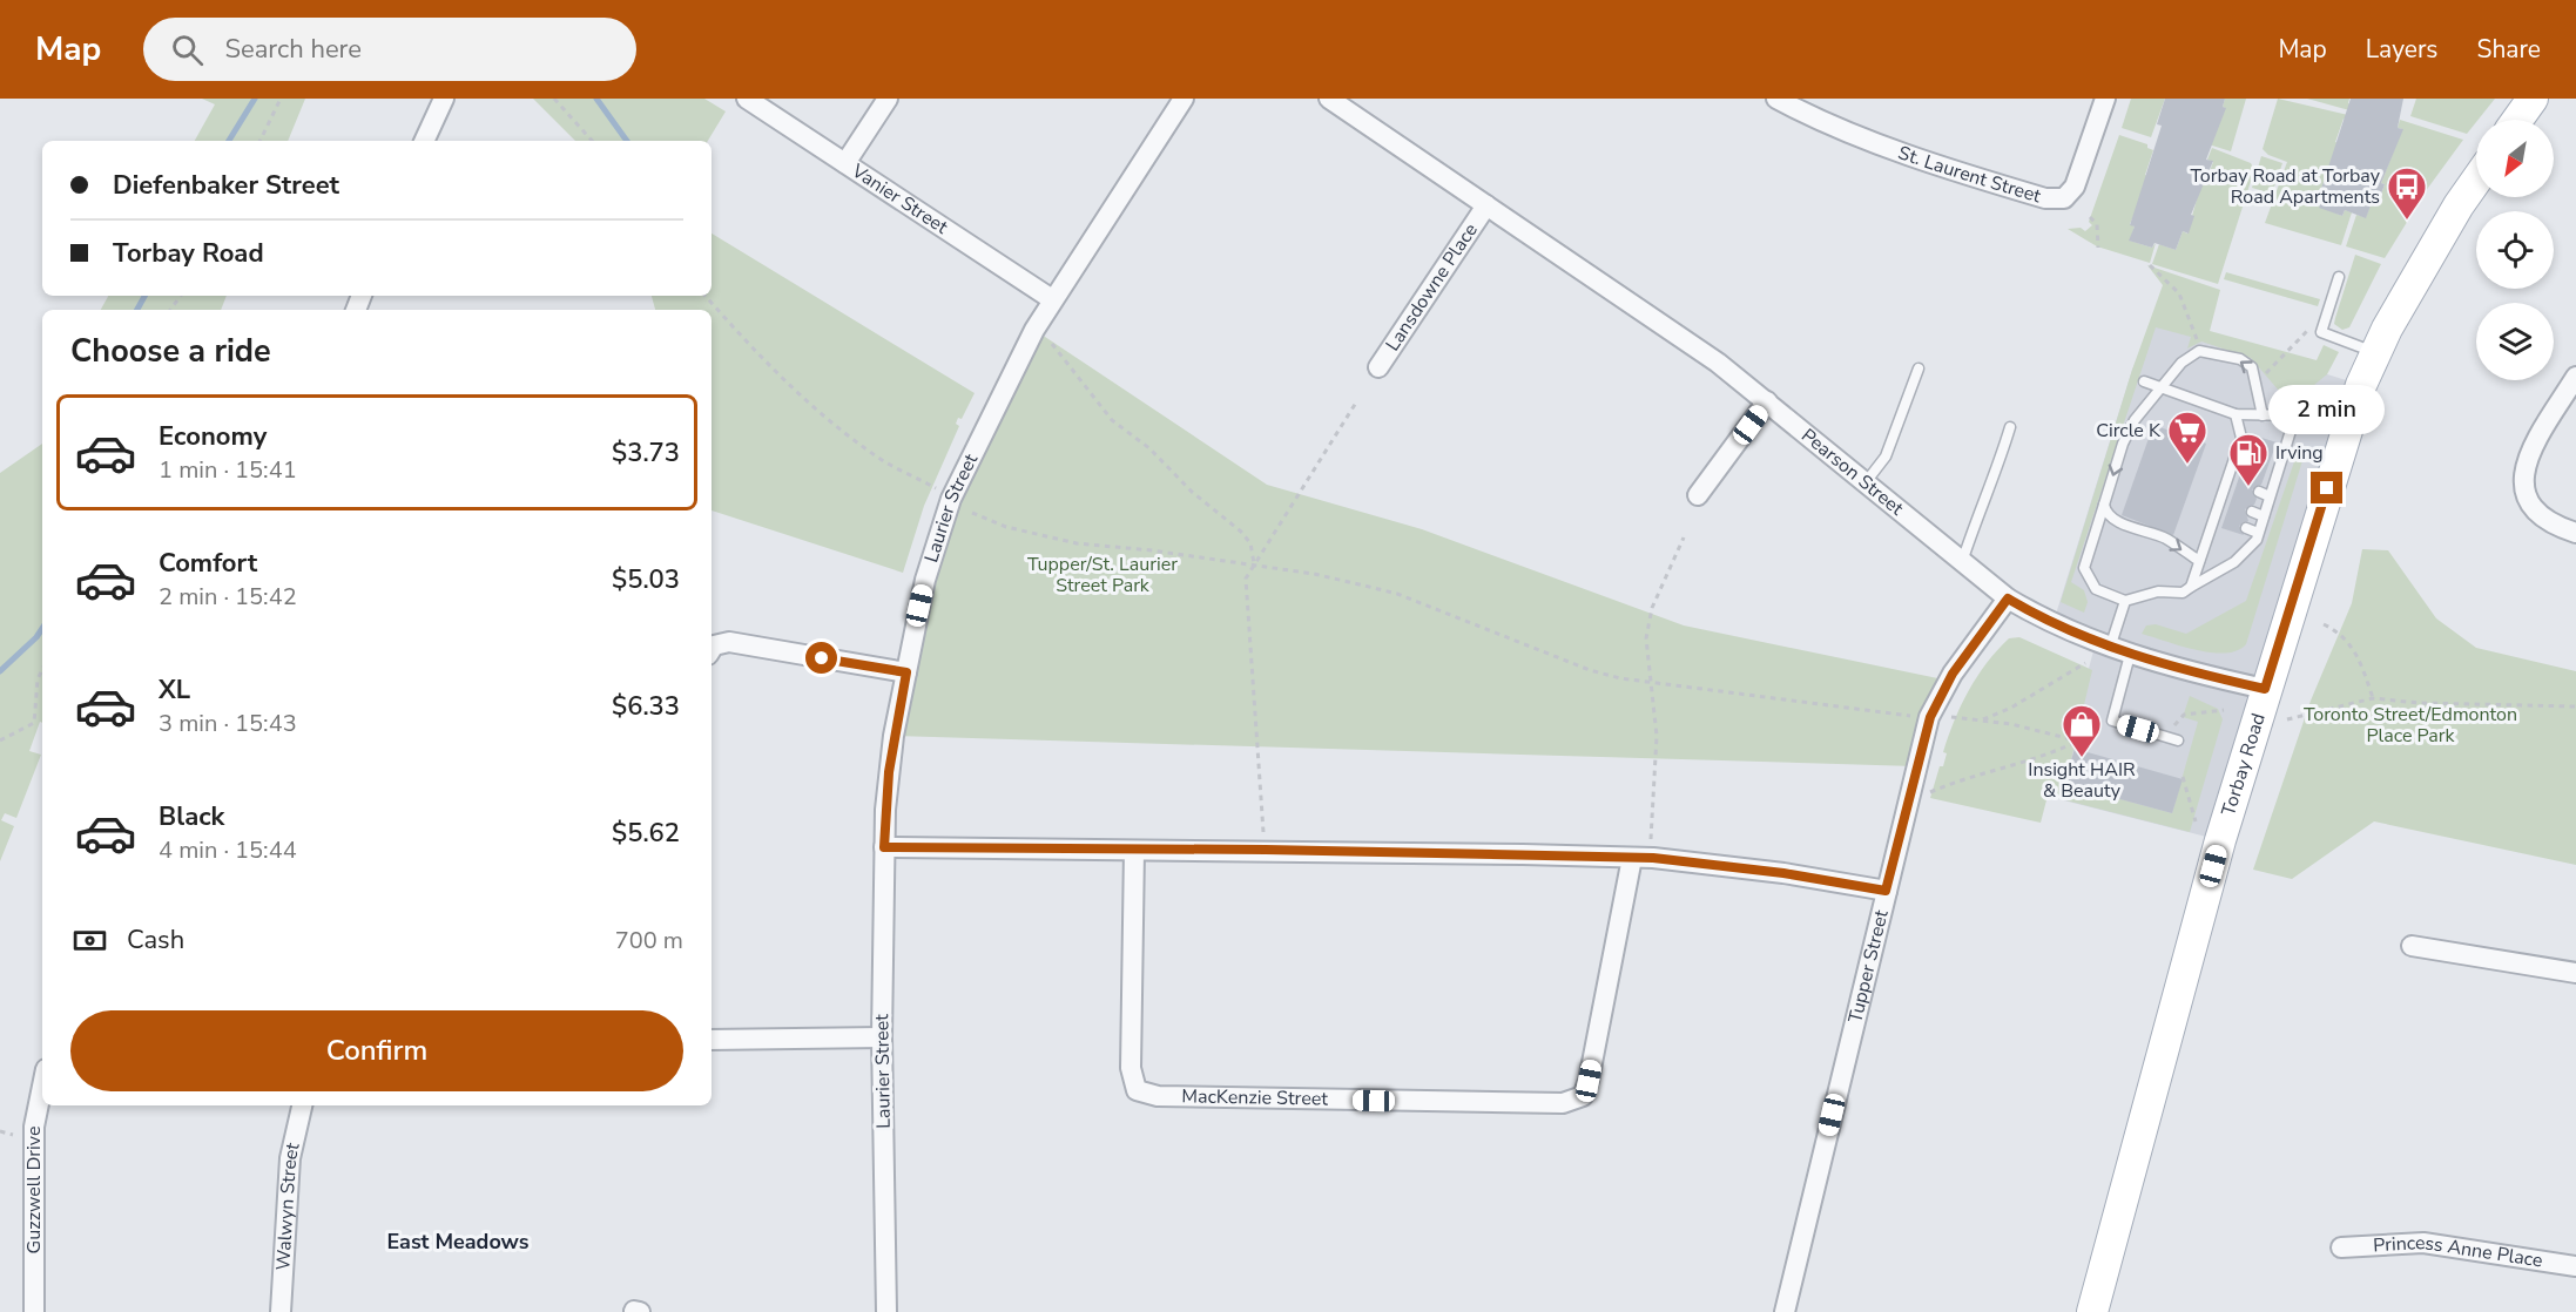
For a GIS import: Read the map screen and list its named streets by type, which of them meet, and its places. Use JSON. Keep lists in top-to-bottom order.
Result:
{
  "streets": {
    "main road": ["Torbay Road"],
    "street": [
      "St. Laurent Street",
      "Vanier Street",
      "Lansdowne Place",
      "Pearson Street",
      "Laurier Street",
      "Tupper Street",
      "MacKenzie Street",
      "Guzzwell Drive",
      "Walwyn Street",
      "Princess Anne Place"
    ]
  },
  "crossings": [
    ["Vanier Street", "Laurier Street"],
    ["Lansdowne Place", "Pearson Street"],
    ["Pearson Street", "Torbay Road"],
    ["Pearson Street", "Tupper Street"]
  ],
  "districts": ["East Meadows"],
  "parks": ["Tupper/St. Laurier Street Park", "Toronto Street/Edmonton Place Park"],
  "places": {
    "bus stop": ["Torbay Road at Torbay Road Apartments"],
    "supermarket": ["Circle K"],
    "fuel station": ["Irving"],
    "shop": ["Insight HAIR & Beauty"]
  },
  "north": "bottom left",
  "page": {
    "header": "Map",
    "search": "Search here",
    "nav": ["Map", "Layers", "Share"],
    "banner": ["Diefenbaker Street", "Torbay Road"],
    "heading": "Choose a ride",
    "bubble": "2 min",
    "list": [
      {
        "name": "Economy",
        "note": "1 min · 15:41",
        "value": "$3.73"
      },
      {
        "name": "Comfort",
        "note": "2 min · 15:42",
        "value": "$5.03"
      },
      {
        "name": "XL",
        "note": "3 min · 15:43",
        "value": "$6.33"
      },
      {
        "name": "Black",
        "note": "4 min · 15:44",
        "value": "$5.62"
      }
    ],
    "pay": ["Cash", "700 m"],
    "buttons": "Confirm"
  }
}
